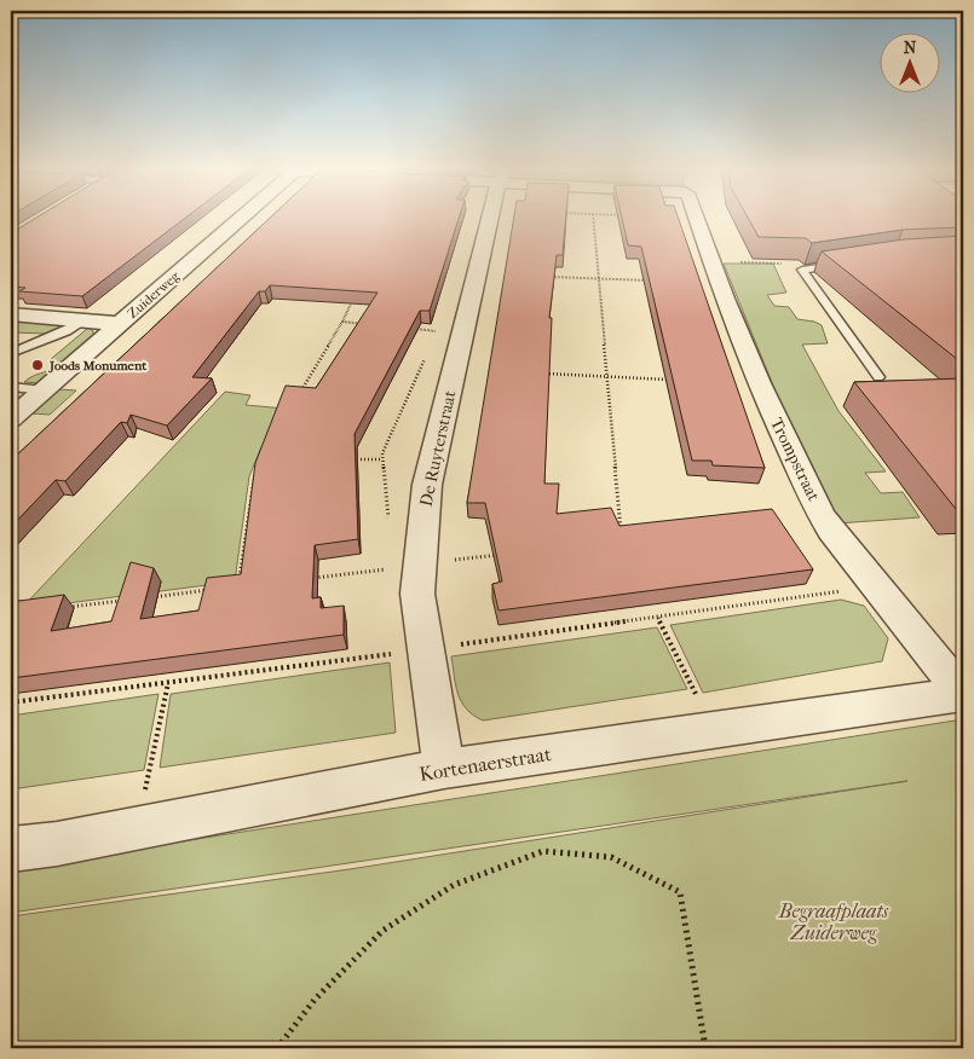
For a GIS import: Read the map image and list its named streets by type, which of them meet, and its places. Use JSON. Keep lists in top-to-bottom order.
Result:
{
  "streets": {
    "street": [
      "Zuiderweg",
      "De Ruyterstraat",
      "Trompstraat",
      "Kortenaerstraat"
    ]
  },
  "crossings": [
    ["De Ruyterstraat", "Kortenaerstraat"],
    ["Trompstraat", "Kortenaerstraat"]
  ],
  "parks": ["Begraafplaats Zuiderweg"],
  "places": ["Joods Monument"],
  "north": "top"
}
